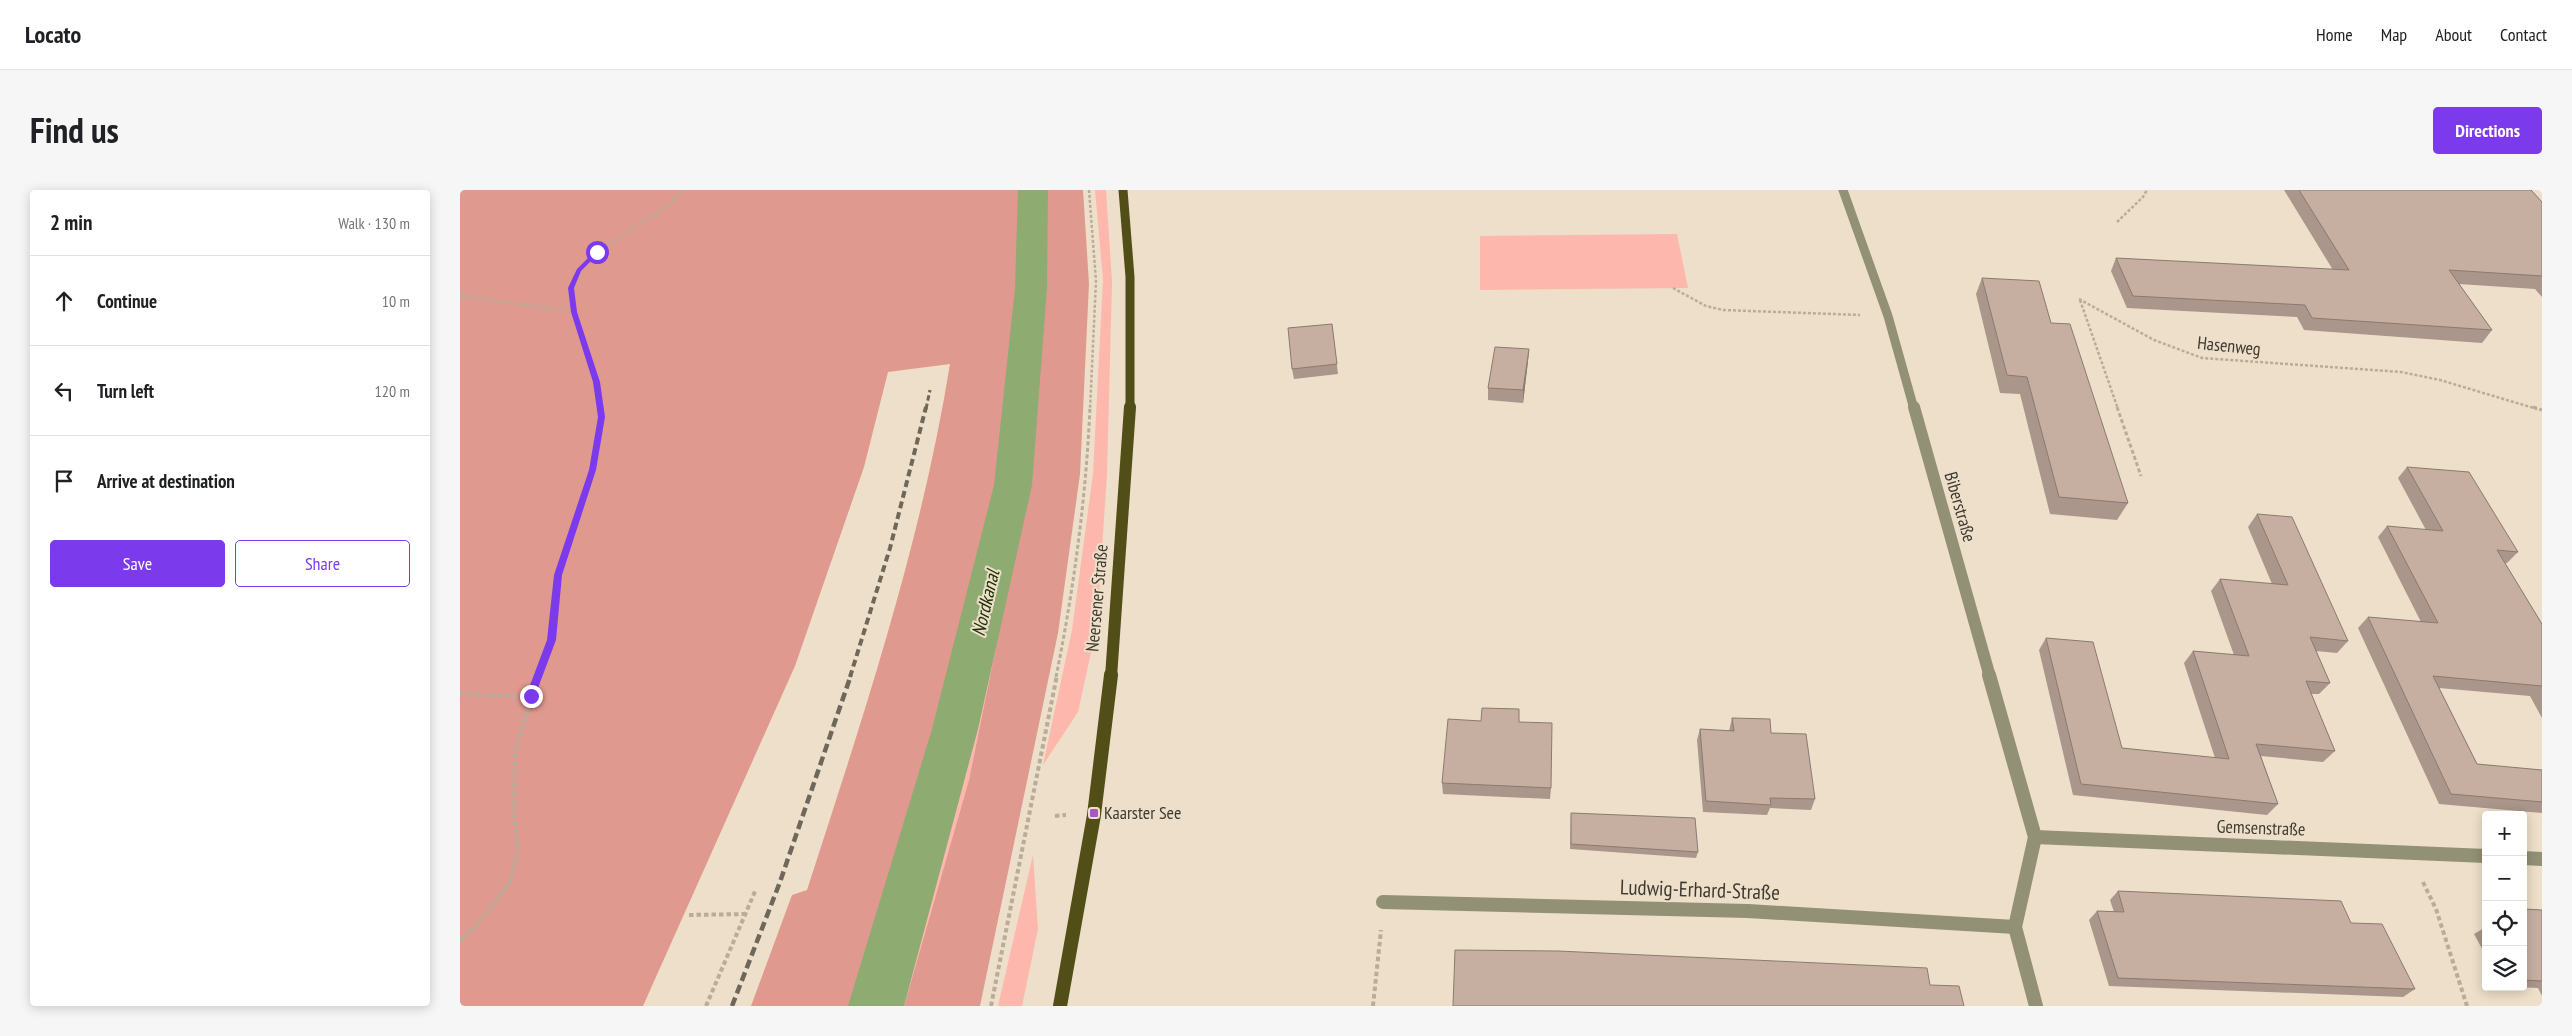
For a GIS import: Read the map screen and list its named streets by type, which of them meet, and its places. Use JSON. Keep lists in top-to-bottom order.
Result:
{
  "streets": {
    "main road": ["Neersener Straße"],
    "street": ["Biberstraße", "Gemsenstraße", "Ludwig-Erhard-Straße"],
    "path": ["Hasenweg"]
  },
  "crossings": [
    ["Biberstraße", "Gemsenstraße"]
  ],
  "water": ["Nordkanal"],
  "places": {
    "transit": ["Kaarster See"]
  },
  "page": {
    "header": "Locato",
    "nav": [
      "Home",
      "Map",
      "About",
      "Contact"
    ],
    "title": "Find us",
    "buttons": [
      "Directions",
      ["Save", "Share"]
    ],
    "heading": ["2 min", "Walk · 130 m"],
    "list": [
      ["Continue", "10 m"],
      ["Turn left", "120 m"],
      "Arrive at destination"
    ],
    "map_buttons": ["+", "−"]
  }
}
